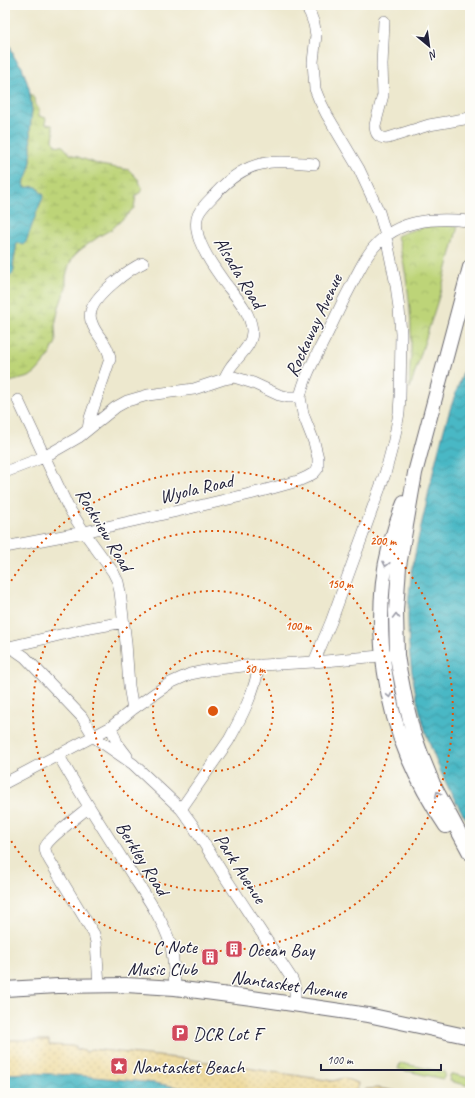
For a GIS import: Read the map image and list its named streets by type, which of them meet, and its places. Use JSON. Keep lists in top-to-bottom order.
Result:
{
  "streets": {
    "main road": ["Nantasket Avenue"],
    "street": [
      "Alsada Road",
      "Rockaway Avenue",
      "Wyola Road",
      "Rockview Road",
      "Berkley Road",
      "Park Avenue"
    ]
  },
  "crossings": [
    ["Alsada Road", "Rockaway Avenue"],
    ["Rockaway Avenue", "Wyola Road"],
    ["Rockaway Avenue", "Rockview Road"],
    ["Wyola Road", "Rockview Road"],
    ["Berkley Road", "Nantasket Avenue"],
    ["Park Avenue", "Nantasket Avenue"]
  ],
  "places": {
    "building": ["Ocean Bay", "C Note Music Club"],
    "parking": ["DCR Lot F"],
    "place": ["Nantasket Beach"]
  },
  "scale_bar": "100 m",
  "north": "bottom right",
  "rings": [
    "200 m",
    "150 m",
    "100 m",
    "50 m"
  ]
}
